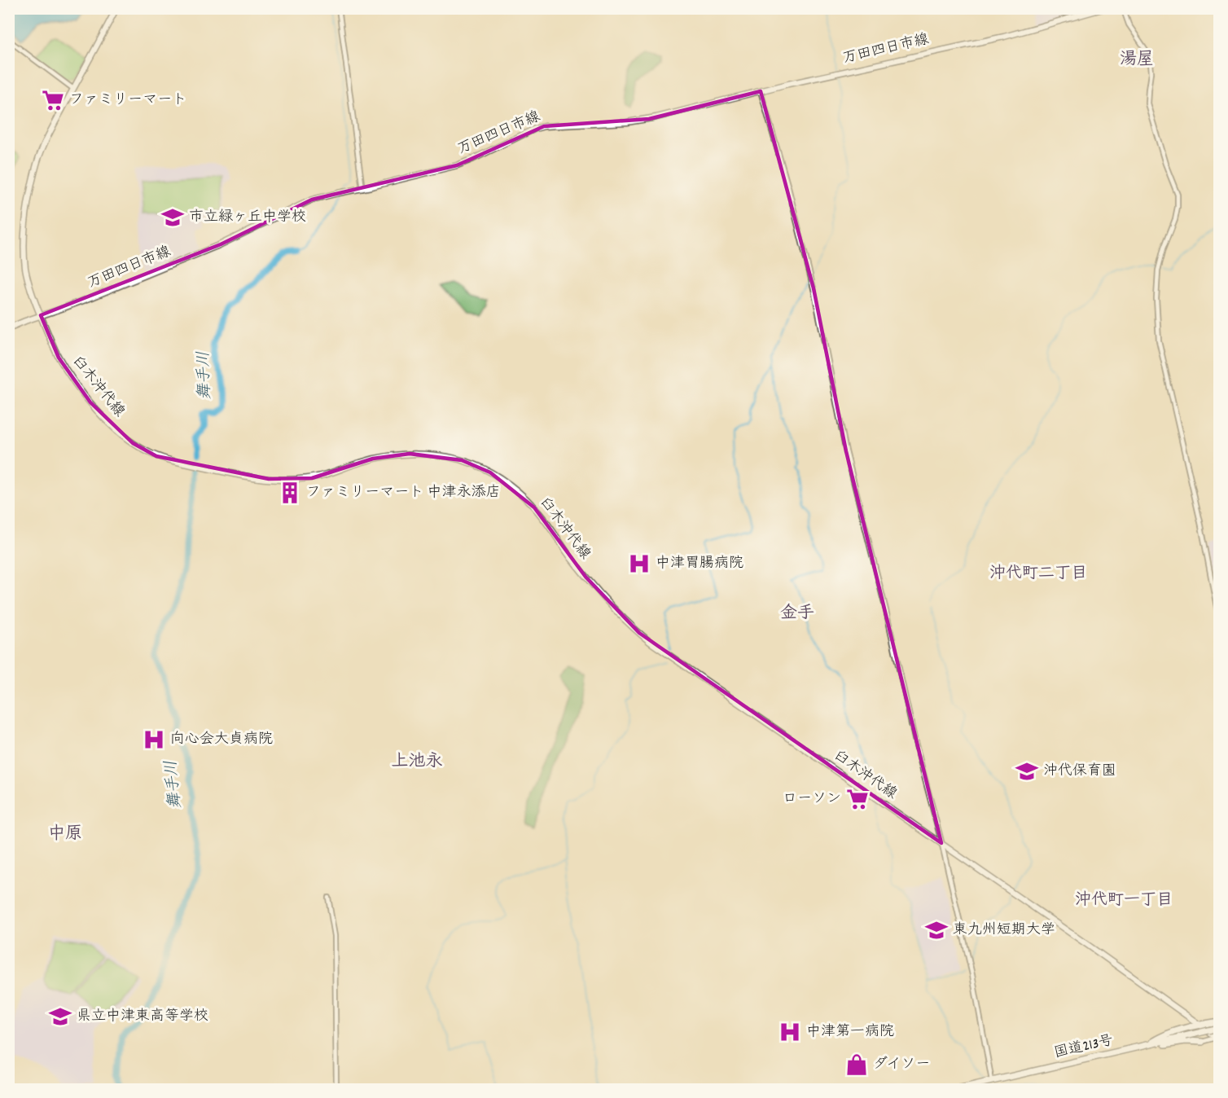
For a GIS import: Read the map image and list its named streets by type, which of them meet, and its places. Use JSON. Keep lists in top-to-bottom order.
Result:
{
  "streets": {
    "highway": ["国道213号"],
    "main road": ["万田四日市線", "臼木沖代線"]
  },
  "crossings": [
    ["万田四日市線", "臼木沖代線"]
  ],
  "districts": [
    "湯屋",
    "沖代町二丁目",
    "金手",
    "上池永",
    "中原",
    "沖代町一丁目"
  ],
  "water": ["舞手川"],
  "places": {
    "supermarket": ["ファミリーマート", "ローソン"],
    "school or university": [
      "市立緑ヶ丘中学校",
      "沖代保育園",
      "東九州短期大学",
      "県立中津東高等学校"
    ],
    "building": ["ファミリーマート 中津永添店"],
    "hospital": ["中津胃腸病院", "向心会大貞病院", "中津第一病院"],
    "shop": ["ダイソー"]
  }
}
